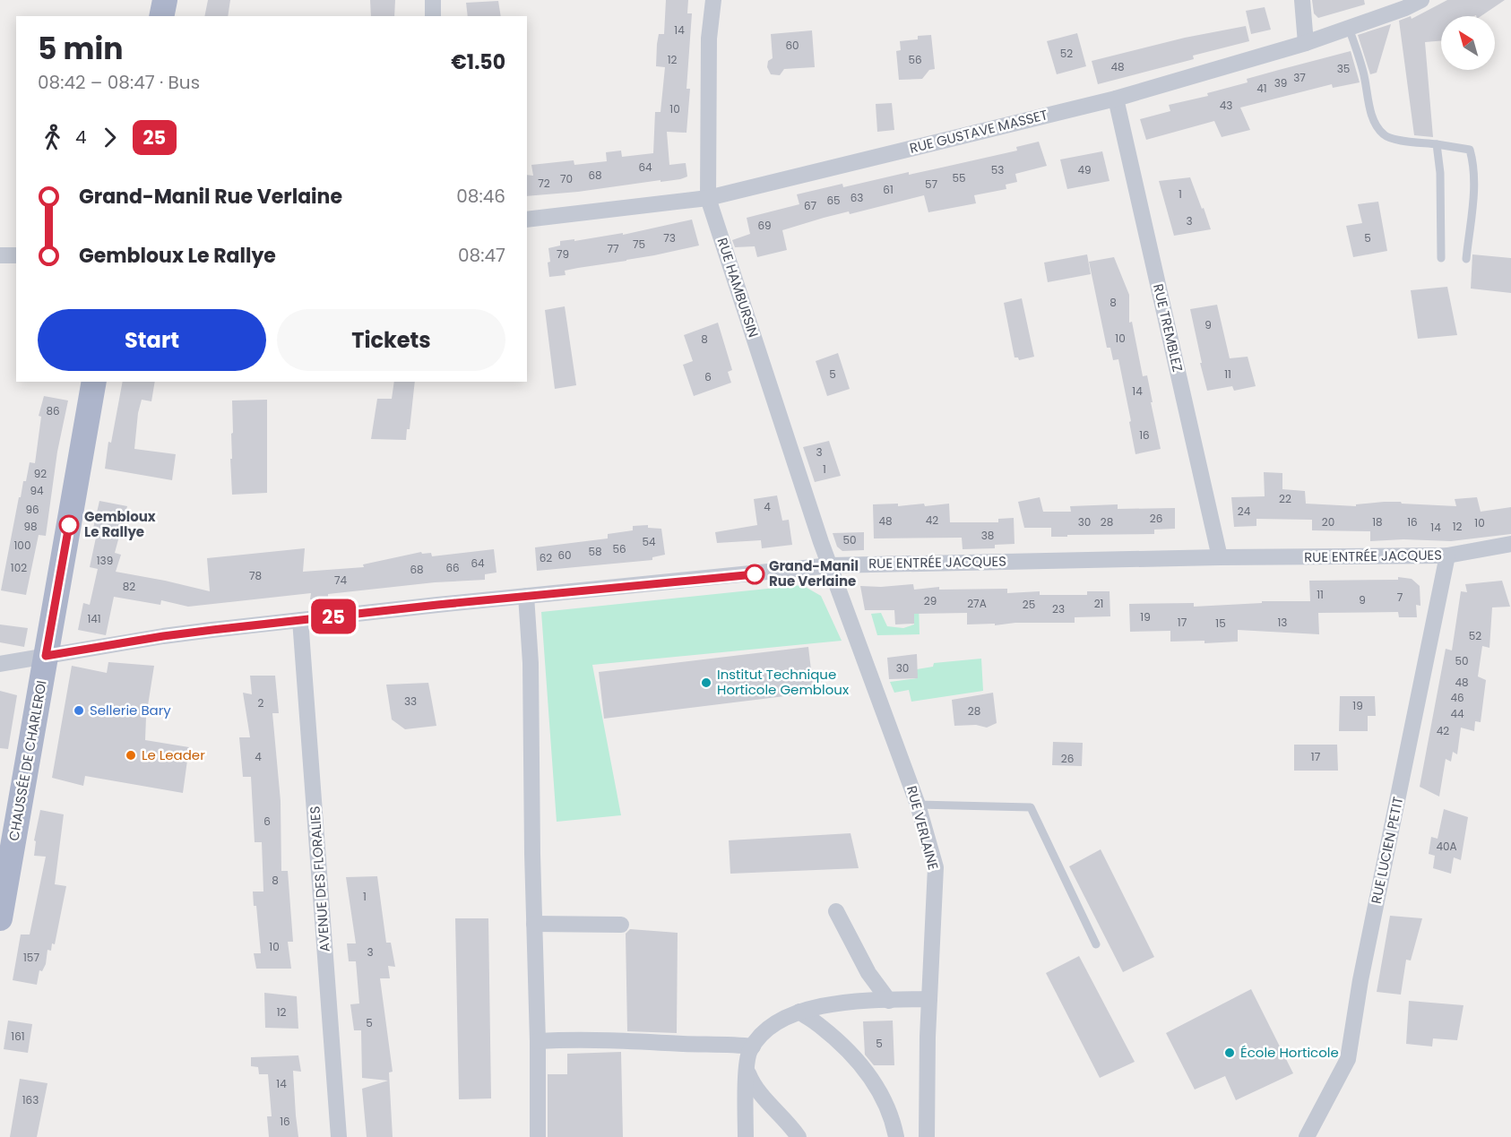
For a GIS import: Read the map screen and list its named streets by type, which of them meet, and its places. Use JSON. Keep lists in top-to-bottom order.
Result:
{
  "streets": {
    "main road": ["CHAUSSÉE DE CHARLEROI"],
    "street": [
      "RUE GUSTAVE MASSET",
      "RUE HAMBURSIN",
      "RUE TREMBLEZ",
      "RUE ENTRÉE JACQUES",
      "RUE VERLAINE",
      "RUE LUCIEN PETIT",
      "AVENUE DES FLORALIES"
    ]
  },
  "crossings": [
    ["RUE GUSTAVE MASSET", "RUE HAMBURSIN"],
    ["RUE GUSTAVE MASSET", "RUE TREMBLEZ"],
    ["RUE HAMBURSIN", "RUE ENTRÉE JACQUES"],
    ["RUE HAMBURSIN", "RUE VERLAINE"],
    ["RUE TREMBLEZ", "RUE ENTRÉE JACQUES"],
    ["RUE ENTRÉE JACQUES", "CHAUSSÉE DE CHARLEROI"],
    ["RUE ENTRÉE JACQUES", "RUE VERLAINE"],
    ["RUE ENTRÉE JACQUES", "RUE LUCIEN PETIT"],
    ["RUE ENTRÉE JACQUES", "AVENUE DES FLORALIES"]
  ],
  "places": [
    "Gembloux Le Rallye",
    "Grand-Manil Rue Verlaine",
    "Institut Technique Horticole Gembloux",
    "Sellerie Bary",
    "Le Leader",
    "École Horticole"
  ],
  "lines": ["bus line 25"],
  "house_numbers": [
    "14",
    "60",
    "52",
    "12",
    "56",
    "48",
    "35",
    "37",
    "39",
    "41",
    "43",
    "10",
    "64",
    "53",
    "49",
    "68",
    "55",
    "70",
    "72",
    "57",
    "61",
    "1",
    "63",
    "65",
    "67",
    "3",
    "69",
    "73",
    "5",
    "75",
    "77",
    "79",
    "8",
    "9",
    "10",
    "8",
    "5",
    "11",
    "6",
    "14",
    "86",
    "16",
    "3",
    "1",
    "92",
    "94",
    "22",
    "4",
    "96",
    "24",
    "26",
    "42",
    "48",
    "30",
    "28",
    "20",
    "18",
    "16",
    "10",
    "98",
    "12",
    "14",
    "38",
    "50",
    "54",
    "100",
    "56",
    "58",
    "60",
    "62",
    "139",
    "64",
    "102",
    "66",
    "68",
    "78",
    "74",
    "82",
    "11",
    "7",
    "9",
    "29",
    "27A",
    "21",
    "25",
    "23",
    "19",
    "141",
    "17",
    "13",
    "15",
    "52",
    "50",
    "30",
    "48",
    "46",
    "33",
    "2",
    "19",
    "28",
    "44",
    "42",
    "4",
    "17",
    "26",
    "6",
    "40A",
    "8",
    "1",
    "10",
    "3",
    "157",
    "12",
    "5",
    "161",
    "5",
    "14",
    "163",
    "16"
  ],
  "north": "top left",
  "page": {
    "on_map": "25",
    "heading": ["5 min", "08:42 – 08:47 · Bus", "€1.50"],
    "legs": ["4", "25"],
    "list": [
      {
        "name": "Grand-Manil Rue Verlaine",
        "value": "08:46"
      },
      {
        "name": "Gembloux Le Rallye",
        "value": "08:47"
      }
    ],
    "buttons": ["Start", "Tickets"]
  }
}
